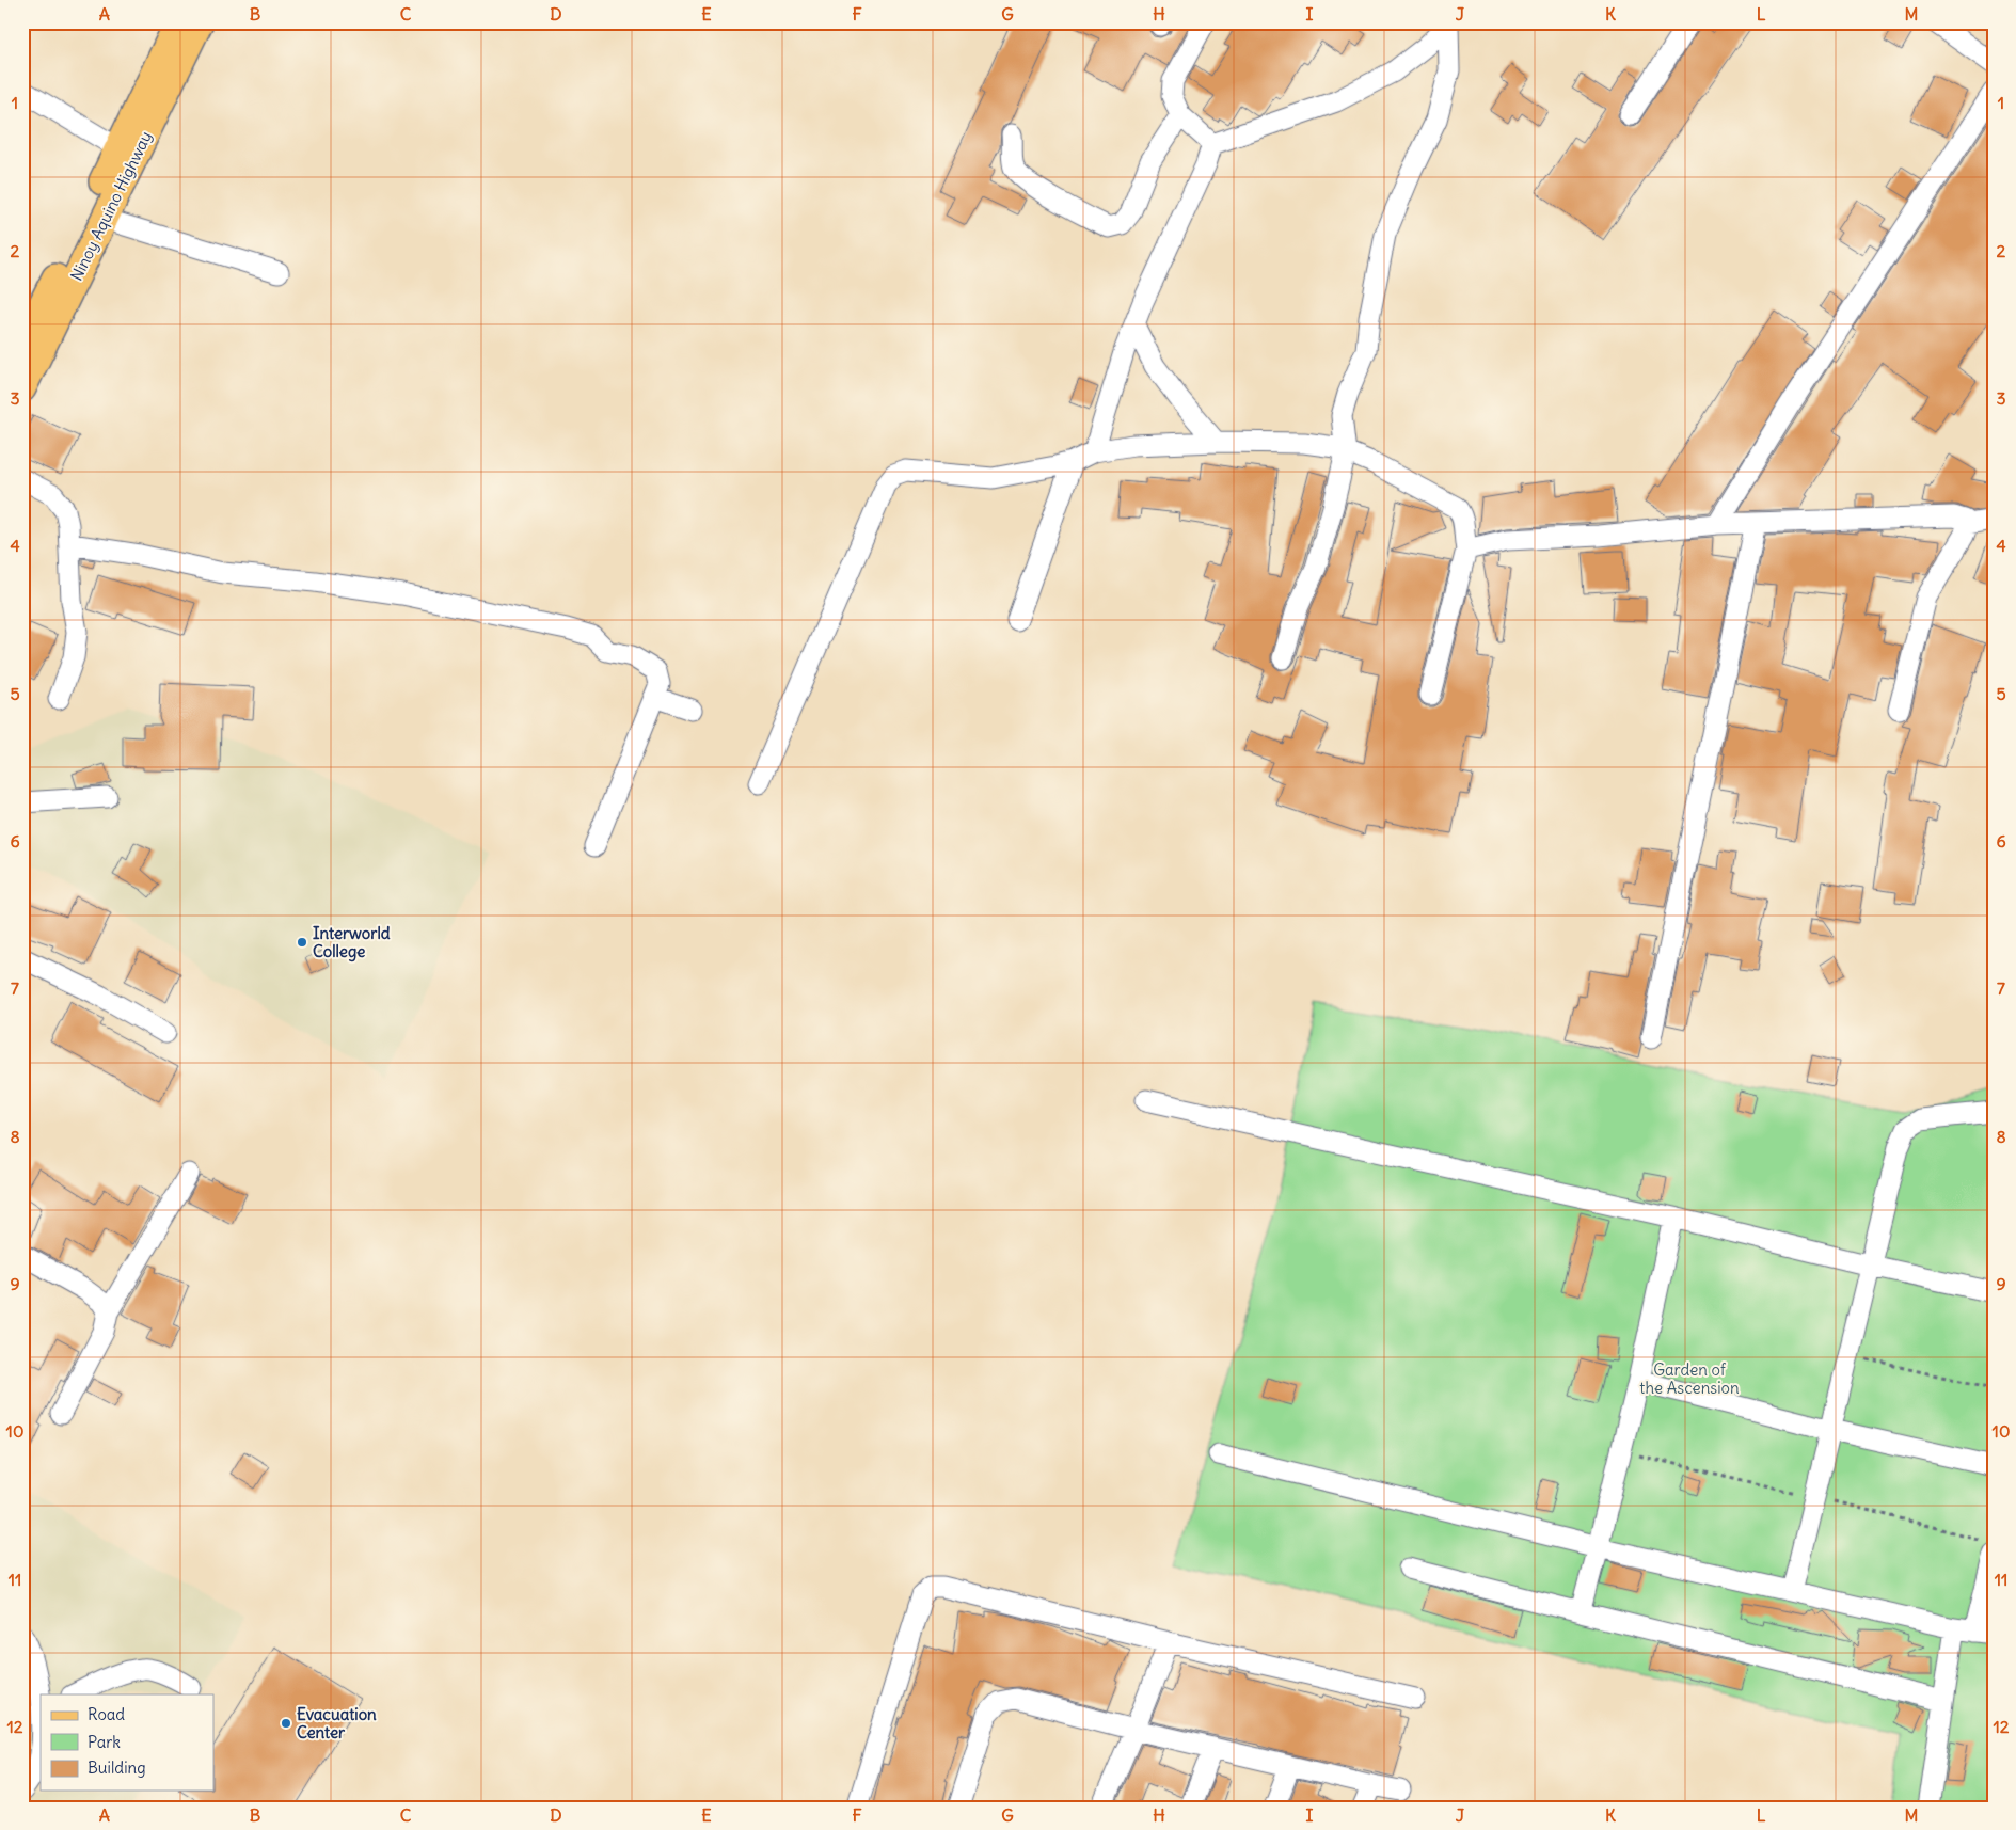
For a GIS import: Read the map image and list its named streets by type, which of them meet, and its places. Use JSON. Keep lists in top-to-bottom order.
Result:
{
  "streets": {
    "main road": ["Ninoy Aquino Highway"]
  },
  "parks": ["Garden of the Ascension"],
  "places": ["Interworld College", "Evacuation Center"],
  "legend": ["Road", "Park", "Building"],
  "grid": {
    "columns": [
      "A",
      "B",
      "C",
      "D",
      "E",
      "F",
      "G",
      "H",
      "I",
      "J",
      "K",
      "L",
      "M"
    ],
    "rows": [
      "1",
      "2",
      "3",
      "4",
      "5",
      "6",
      "7",
      "8",
      "9",
      "10",
      "11",
      "12"
    ]
  }
}
